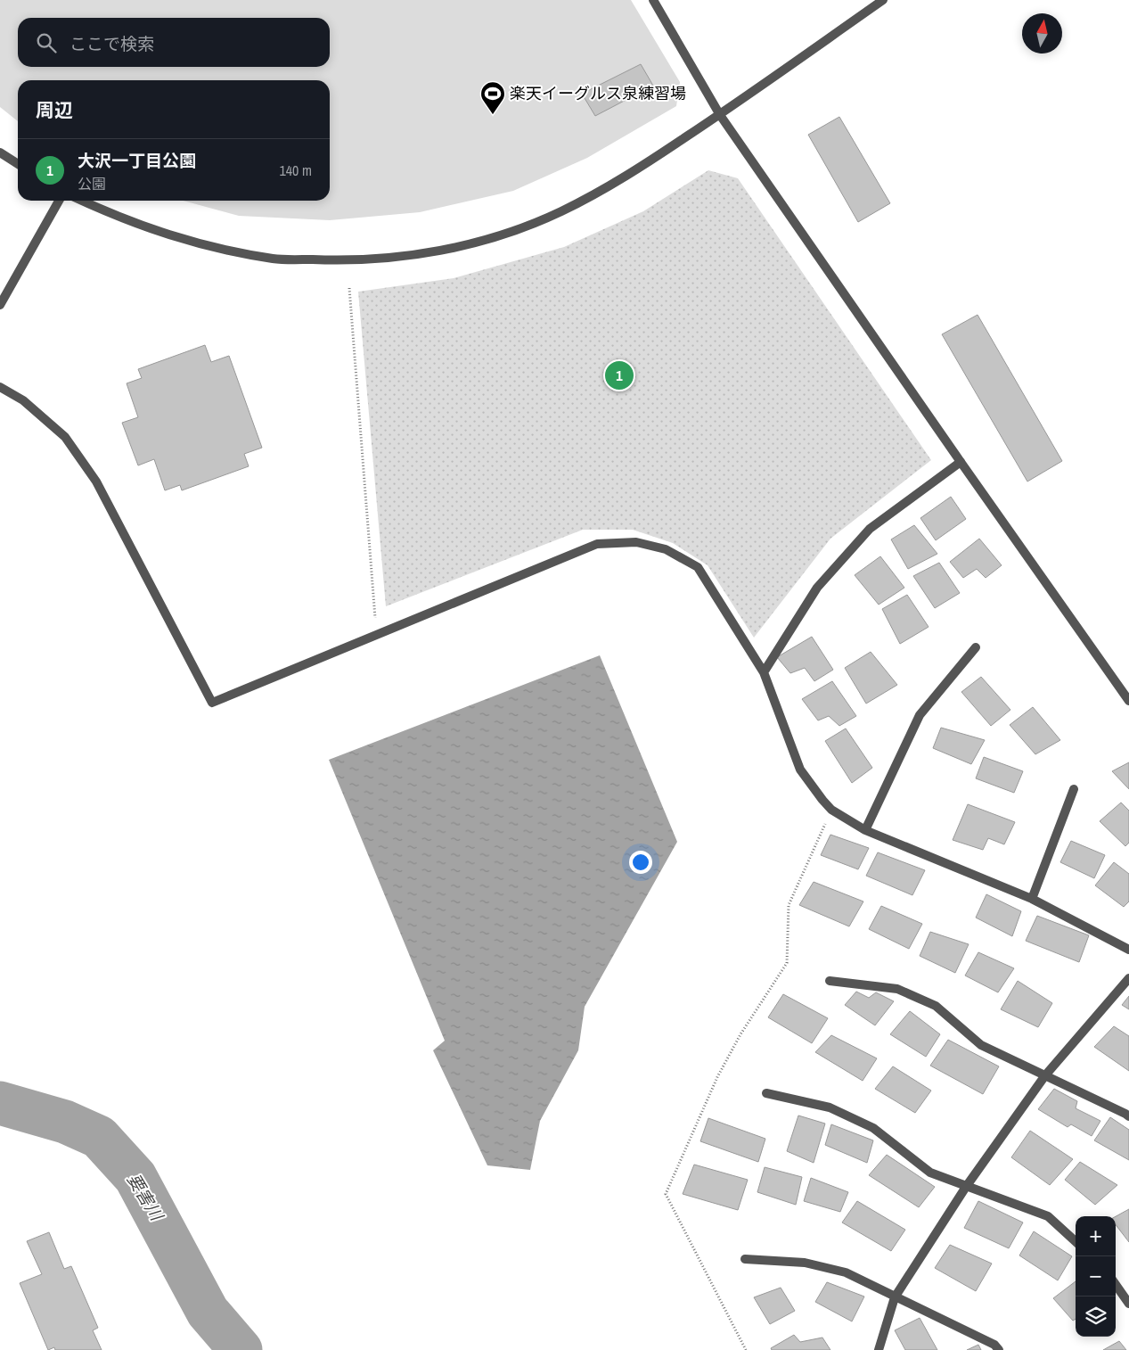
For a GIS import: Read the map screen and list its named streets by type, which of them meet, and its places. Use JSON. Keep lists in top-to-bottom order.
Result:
{
  "water": ["要害川"],
  "places": {
    "sports": ["楽天イーグルス泉練習場"]
  },
  "north": "top",
  "page": {
    "search": "ここで検索",
    "heading": "周辺",
    "list": [
      {
        "mark": "1",
        "name": "大沢一丁目公園",
        "note": "公園",
        "value": "140 m"
      }
    ],
    "pins": "1",
    "map_buttons": ["+", "−"]
  }
}
